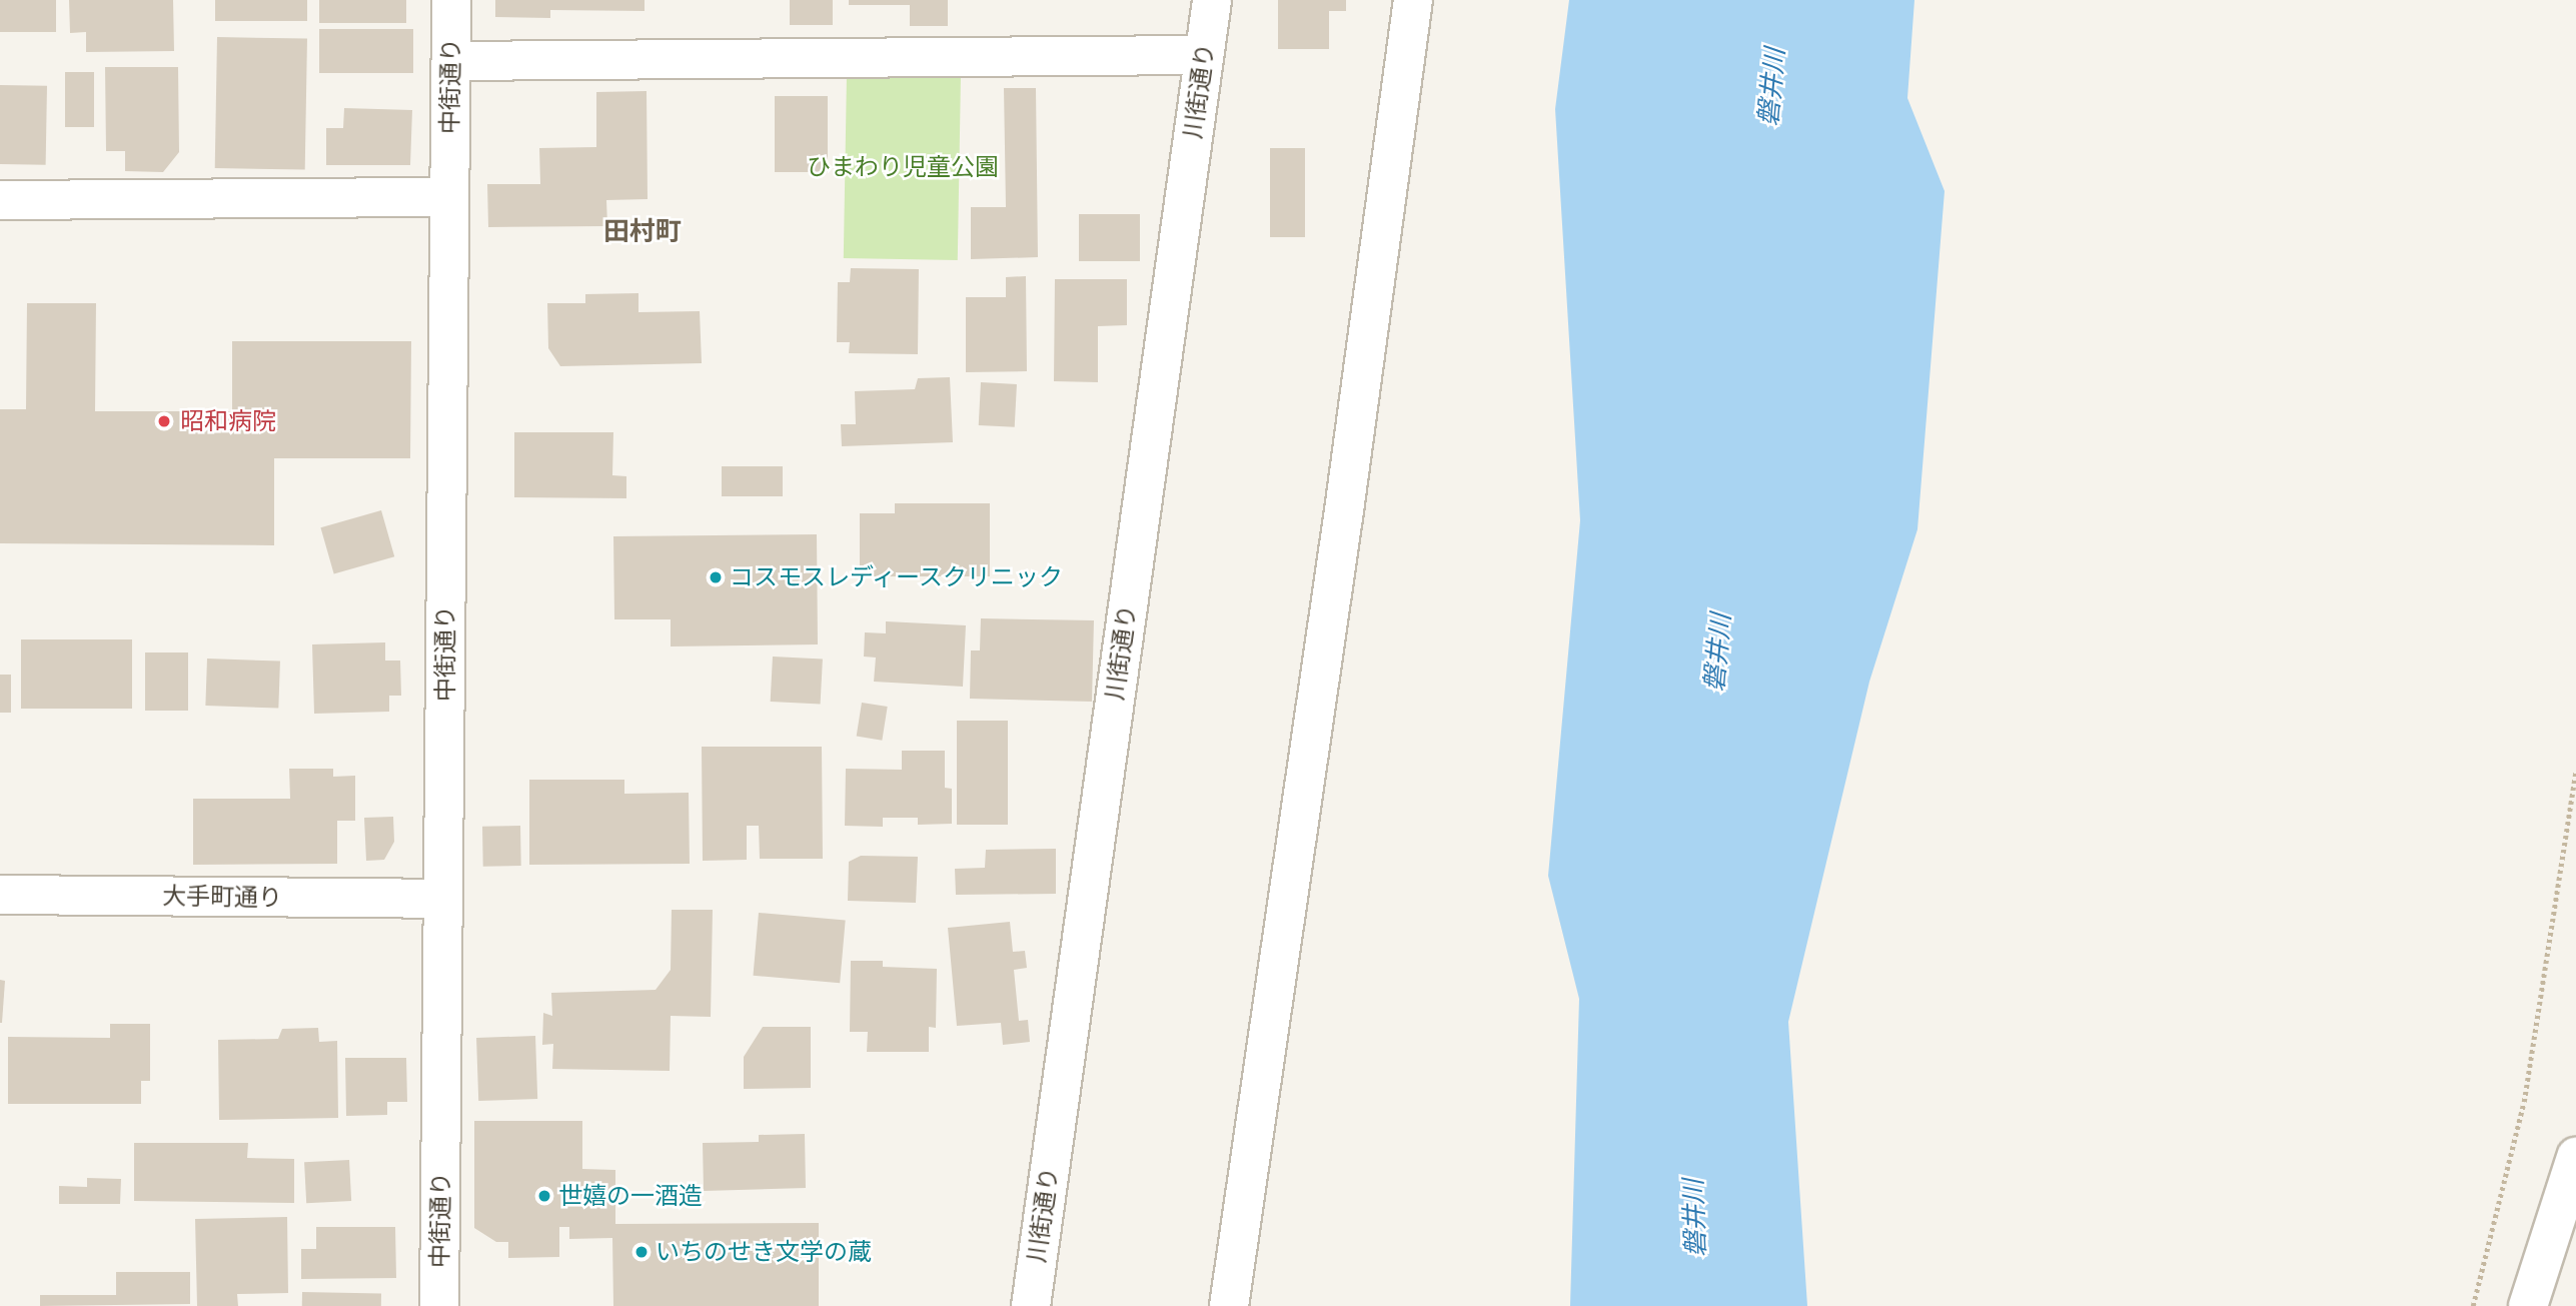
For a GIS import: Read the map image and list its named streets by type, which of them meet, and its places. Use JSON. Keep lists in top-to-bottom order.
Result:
{
  "streets": {
    "street": ["中街通り", "川街通り", "大手町通り"]
  },
  "crossings": [
    ["中街通り", "大手町通り"]
  ],
  "districts": ["田村町"],
  "water": ["磐井川"],
  "parks": ["ひまわり児童公園"],
  "places": [
    "昭和病院",
    "コスモスレディースクリニック",
    "世嬉の一酒造",
    "いちのせき文学の蔵"
  ]
}
